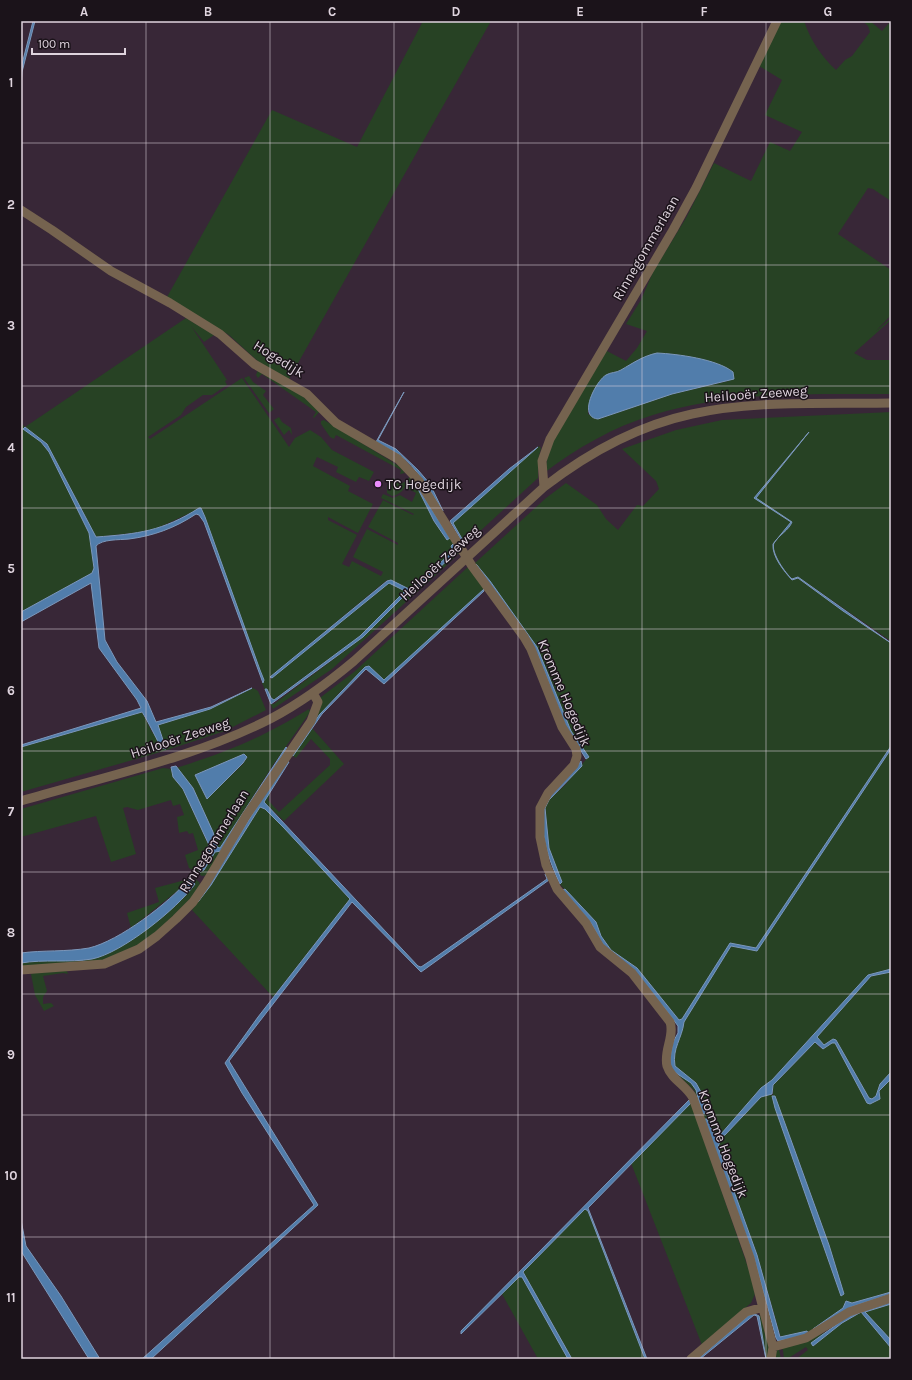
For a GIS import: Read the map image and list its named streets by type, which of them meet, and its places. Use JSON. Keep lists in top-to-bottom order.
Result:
{
  "streets": {
    "street": [
      "Rinnegommerlaan",
      "Hogedijk",
      "Heilooër Zeeweg",
      "Kromme Hogedijk"
    ]
  },
  "crossings": [
    ["Rinnegommerlaan", "Heilooër Zeeweg"],
    ["Hogedijk", "Heilooër Zeeweg"],
    ["Hogedijk", "Kromme Hogedijk"],
    ["Heilooër Zeeweg", "Kromme Hogedijk"]
  ],
  "places": ["TC Hogedijk"],
  "scale_bar": "100 m",
  "grid": {
    "columns": [
      "A",
      "B",
      "C",
      "D",
      "E",
      "F",
      "G"
    ],
    "rows": [
      "1",
      "2",
      "3",
      "4",
      "5",
      "6",
      "7",
      "8",
      "9",
      "10",
      "11"
    ]
  }
}
